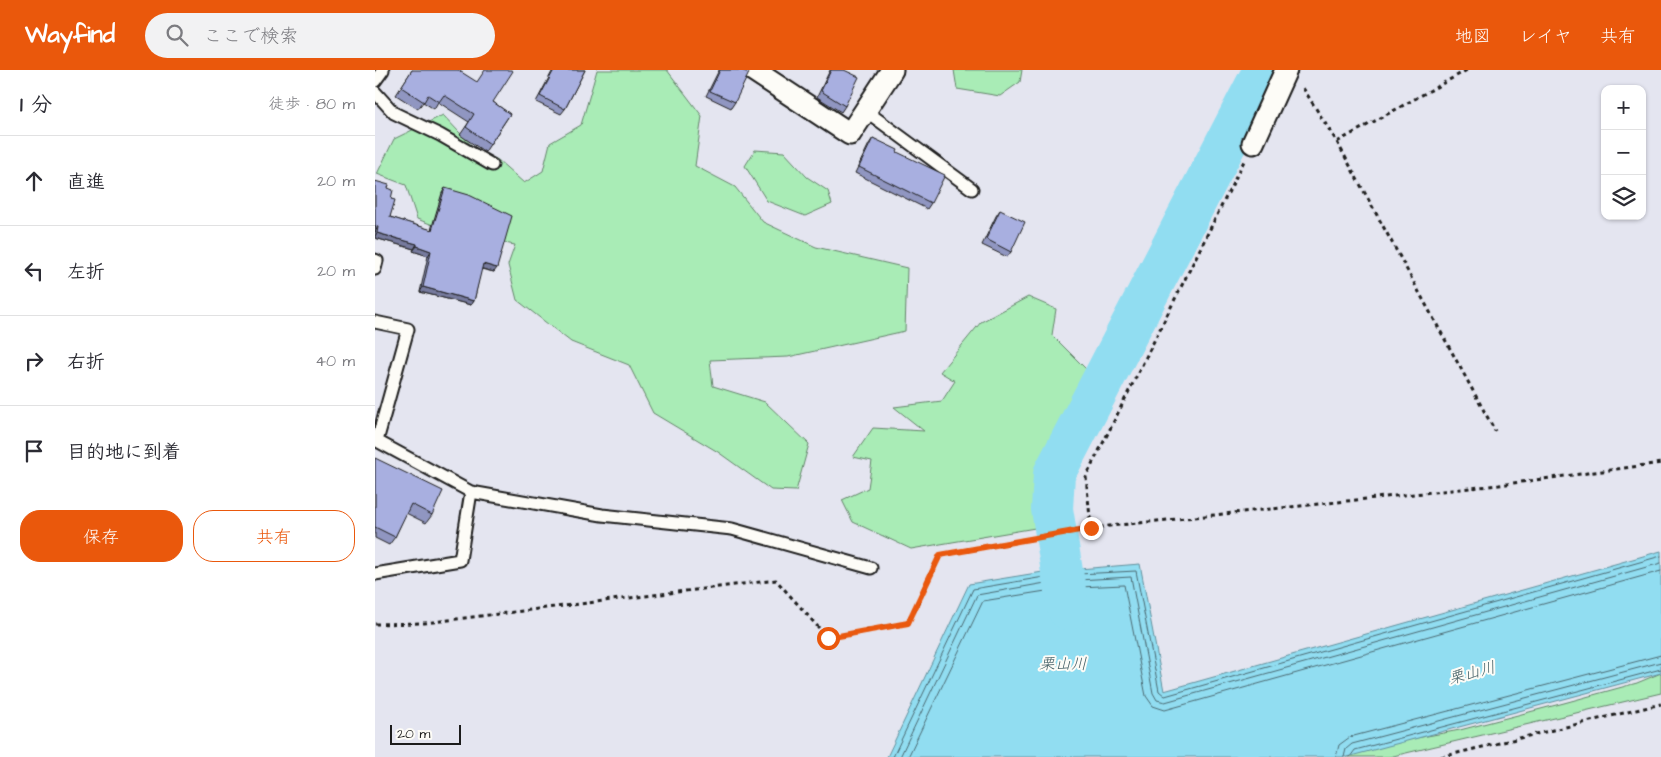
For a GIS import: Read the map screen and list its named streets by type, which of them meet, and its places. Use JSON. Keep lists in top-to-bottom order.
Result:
{
  "water": ["栗山川"],
  "scale_bar": "20 m",
  "page": {
    "header": "Wayfind",
    "search": "ここで検索",
    "nav": ["地図", "レイヤ", "共有"],
    "heading": ["1 分", "徒歩 · 80 m"],
    "map_buttons": ["+", "−"],
    "list": [
      ["直進", "20 m"],
      ["左折", "20 m"],
      ["右折", "40 m"],
      "目的地に到着"
    ],
    "buttons": ["保存", "共有"],
    "scale": "20 m"
  }
}
